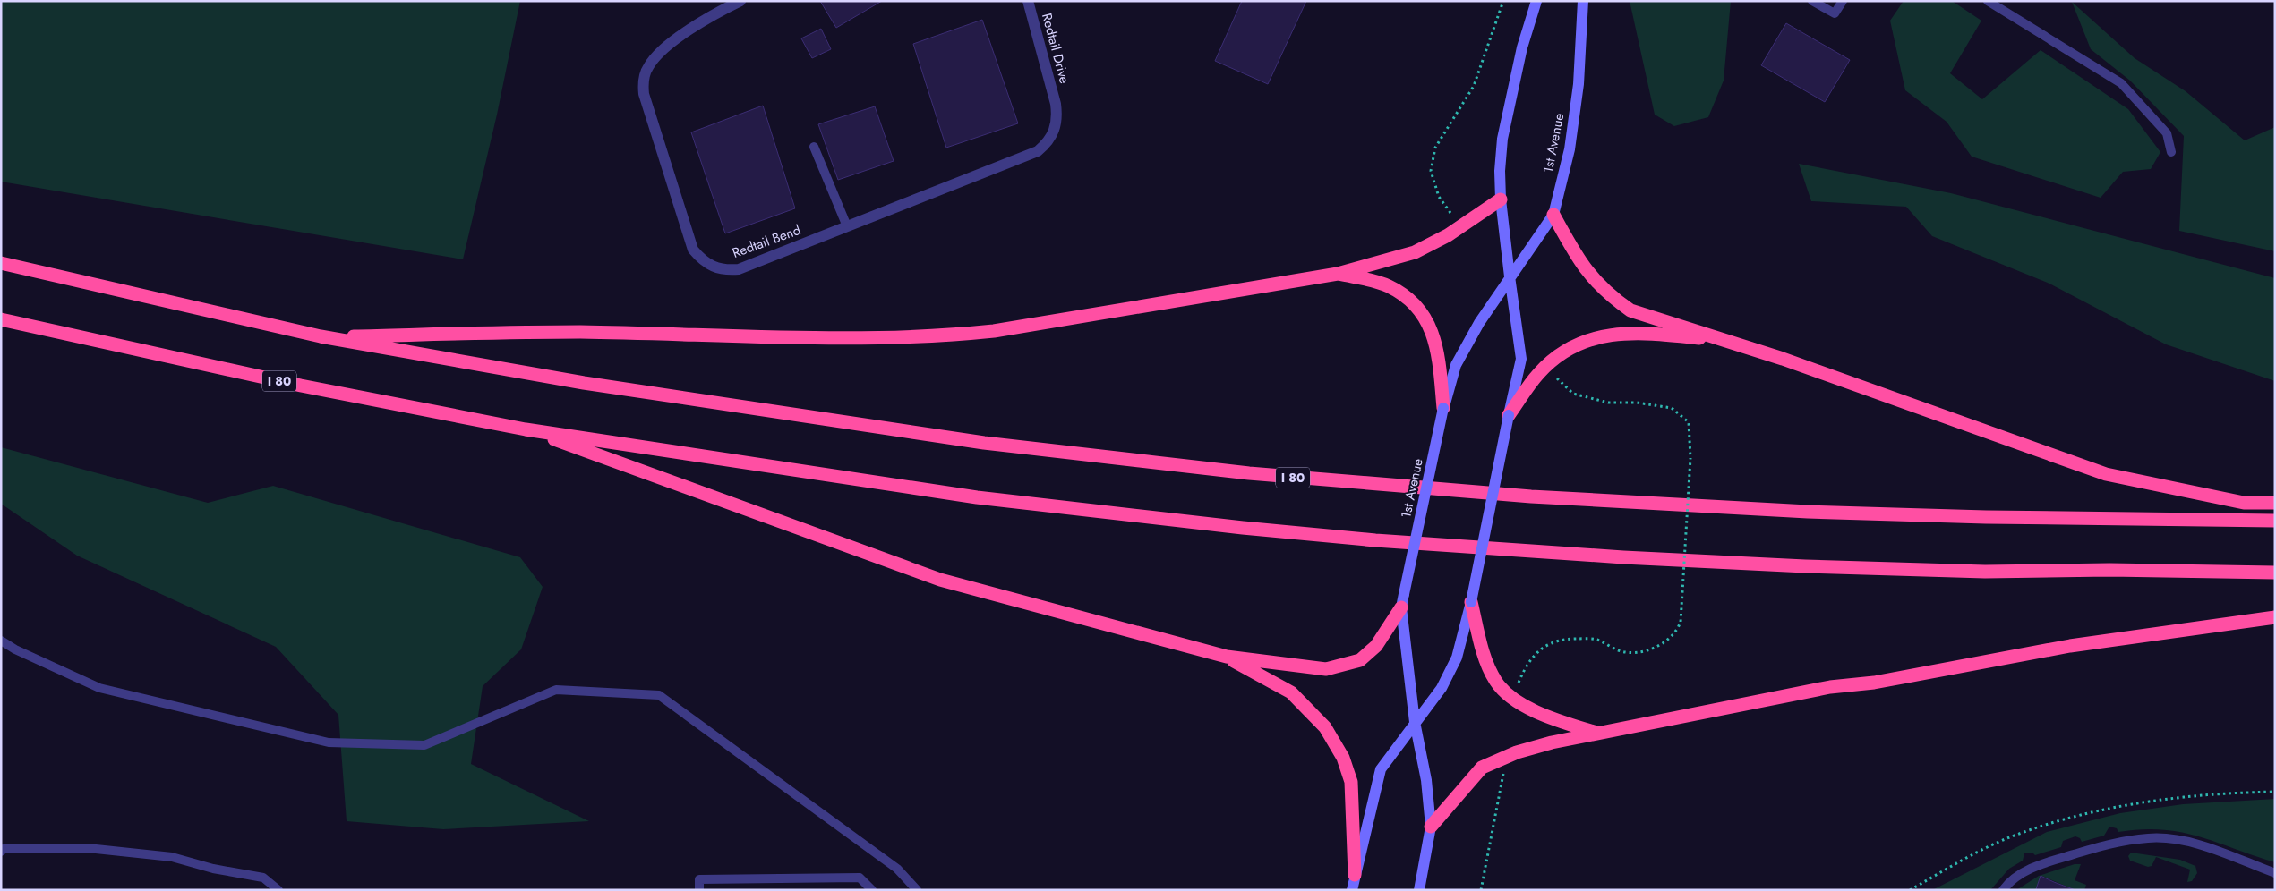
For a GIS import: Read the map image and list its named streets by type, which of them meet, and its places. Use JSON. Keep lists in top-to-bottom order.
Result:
{
  "streets": {
    "highway": ["I 80"],
    "main road": ["1st Avenue"],
    "street": ["Redtail Drive", "Redtail Bend"]
  },
  "crossings": [
    ["Redtail Drive", "Redtail Bend"]
  ]
}
